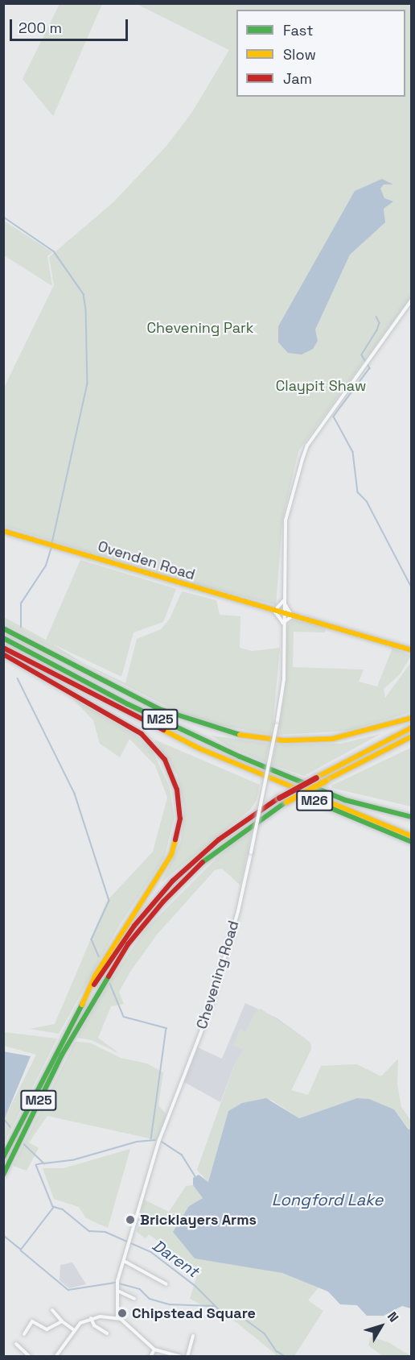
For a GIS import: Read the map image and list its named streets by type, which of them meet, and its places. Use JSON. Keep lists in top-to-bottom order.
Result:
{
  "streets": {
    "main road": ["Ovenden Road", "M25", "M26"],
    "street": ["Chevening Road"]
  },
  "crossings": [
    ["Ovenden Road", "Chevening Road"],
    ["M25", "M26"]
  ],
  "water": ["Longford Lake", "Darent"],
  "parks": ["Chevening Park", "Claypit Shaw"],
  "places": ["Bricklayers Arms", "Chipstead Square"],
  "legend": ["Fast", "Slow", "Jam"],
  "scale_bar": "200 m",
  "north": "top right"
}
